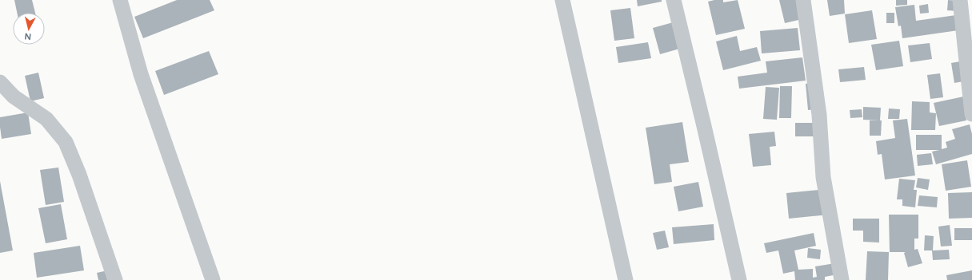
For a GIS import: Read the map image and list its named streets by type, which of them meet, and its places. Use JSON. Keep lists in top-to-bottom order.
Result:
{
  "north": "bottom"
}
